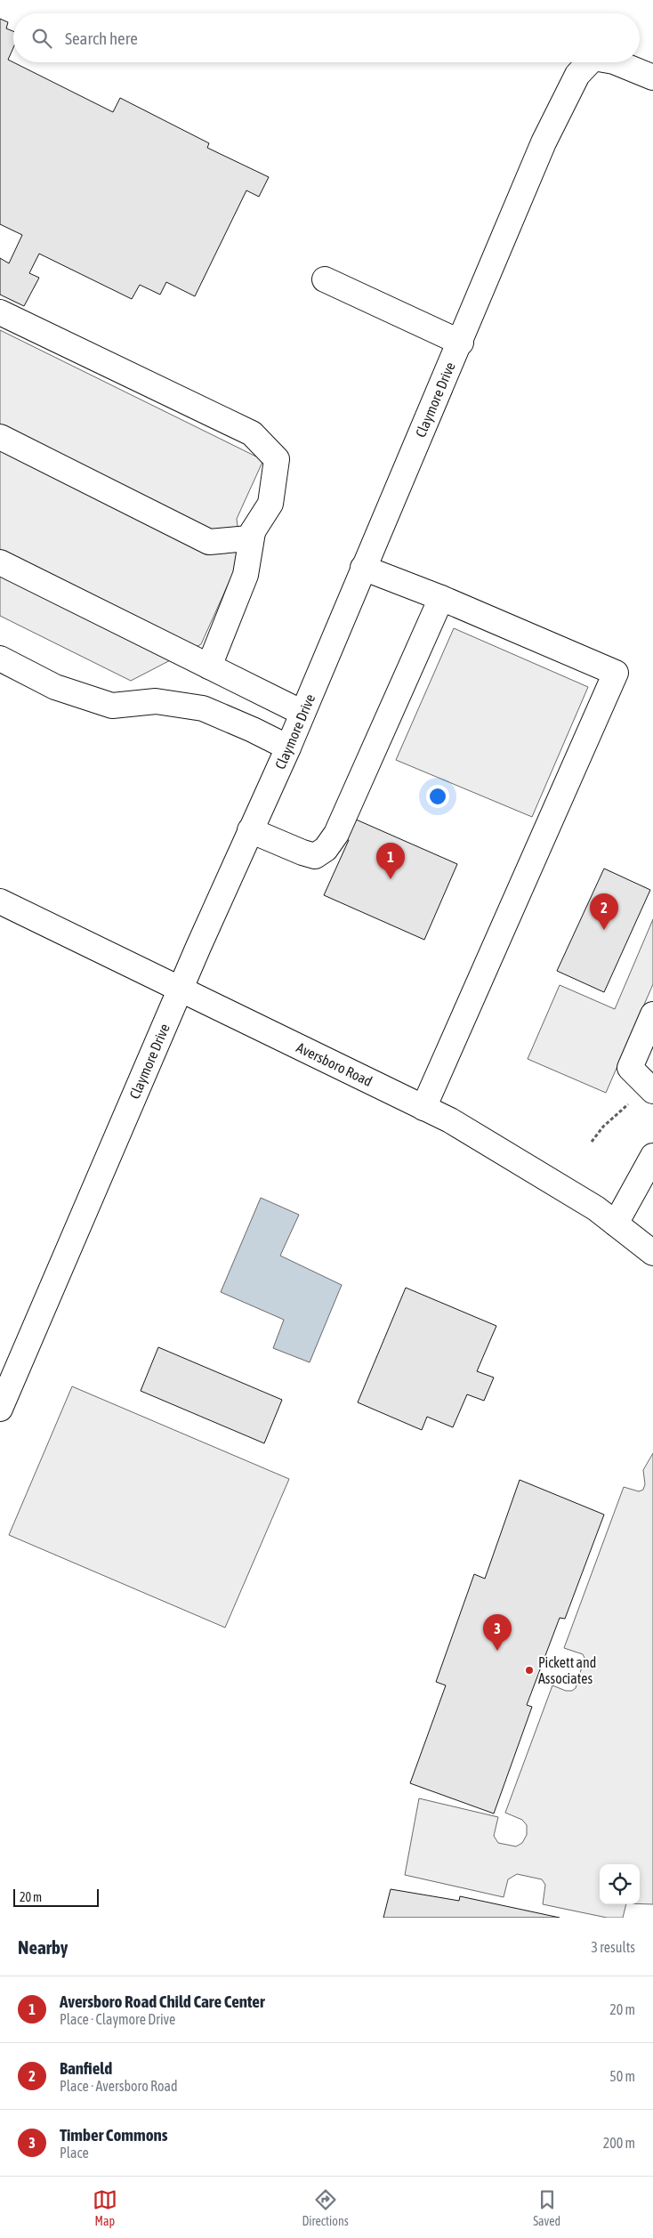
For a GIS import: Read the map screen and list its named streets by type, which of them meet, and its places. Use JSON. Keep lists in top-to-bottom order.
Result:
{
  "streets": {
    "street": ["Claymore Drive", "Aversboro Road"]
  },
  "crossings": [
    ["Claymore Drive", "Aversboro Road"]
  ],
  "places": ["Pickett and Associates"],
  "scale_bar": "20 m",
  "page": {
    "search": "Search here",
    "pins": ["1", "2", "3"],
    "scale": "20 m",
    "heading": ["Nearby", "3 results"],
    "list": [
      {
        "mark": "1",
        "name": "Aversboro Road Child Care Center",
        "note": "Place · Claymore Drive",
        "value": "20 m"
      },
      {
        "mark": "2",
        "name": "Banfield",
        "note": "Place · Aversboro Road",
        "value": "50 m"
      },
      {
        "mark": "3",
        "name": "Timber Commons",
        "note": "Place",
        "value": "200 m"
      }
    ],
    "nav": ["Map", "Directions", "Saved"]
  }
}
